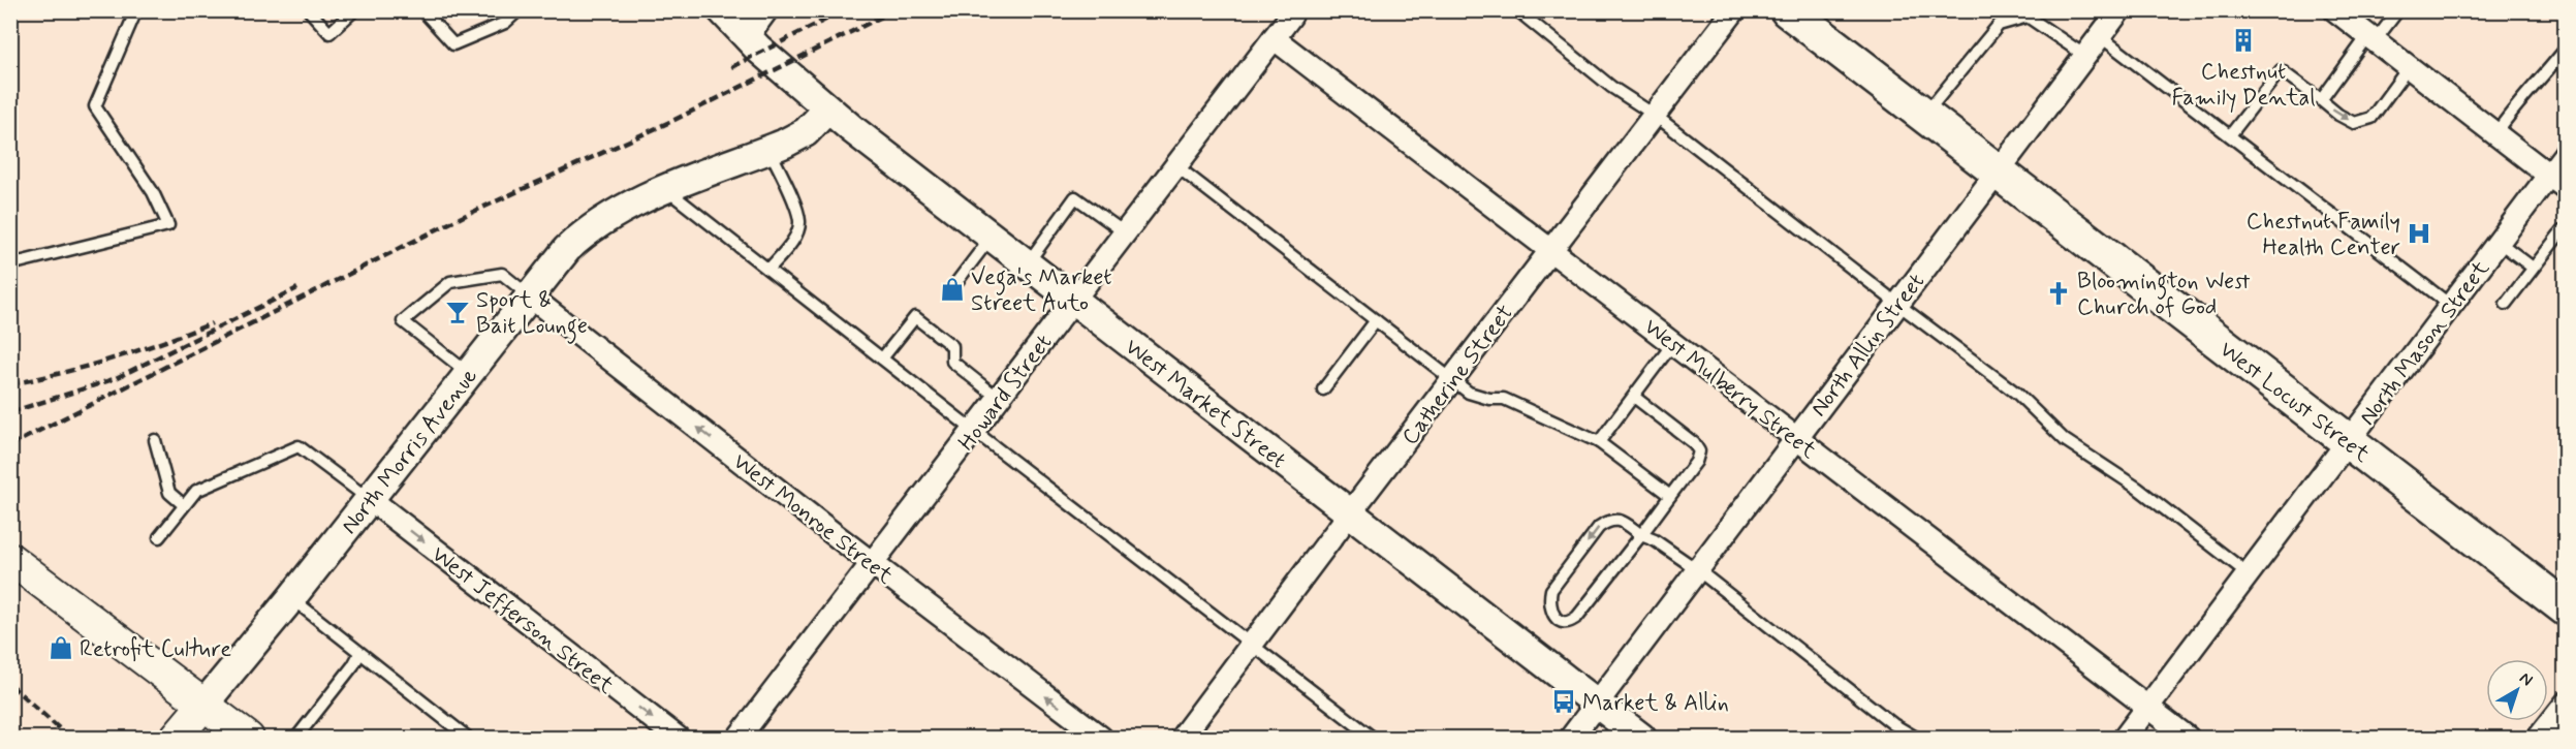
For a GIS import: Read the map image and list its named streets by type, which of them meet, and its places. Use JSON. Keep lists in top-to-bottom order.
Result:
{
  "streets": {
    "main road": ["West Locust Street", "North Morris Avenue"],
    "street": [
      "North Mason Street",
      "North Allin Street",
      "Catherine Street",
      "West Mulberry Street",
      "Howard Street",
      "West Market Street",
      "West Monroe Street",
      "West Jefferson Street"
    ]
  },
  "crossings": [
    ["North Mason Street", "West Mulberry Street"],
    ["North Mason Street", "West Locust Street"],
    ["North Allin Street", "West Mulberry Street"],
    ["North Allin Street", "West Locust Street"],
    ["North Allin Street", "West Market Street"],
    ["Catherine Street", "West Mulberry Street"],
    ["Catherine Street", "West Market Street"],
    ["West Mulberry Street", "Howard Street"],
    ["Howard Street", "West Market Street"],
    ["Howard Street", "West Monroe Street"],
    ["West Market Street", "North Morris Avenue"],
    ["North Morris Avenue", "West Monroe Street"],
    ["North Morris Avenue", "West Jefferson Street"]
  ],
  "one_way": ["West Monroe Street", "West Jefferson Street"],
  "places": {
    "building": ["Chestnut Family Dental"],
    "hospital": ["Chestnut Family Health Center"],
    "shop": ["Vega's Market Street Auto", "Retrofit Culture"],
    "church": ["Bloomington West Church of God"],
    "bar": ["Sport & Bait Lounge"],
    "bus stop": ["Market & Allin"]
  },
  "north": "top right"
}
